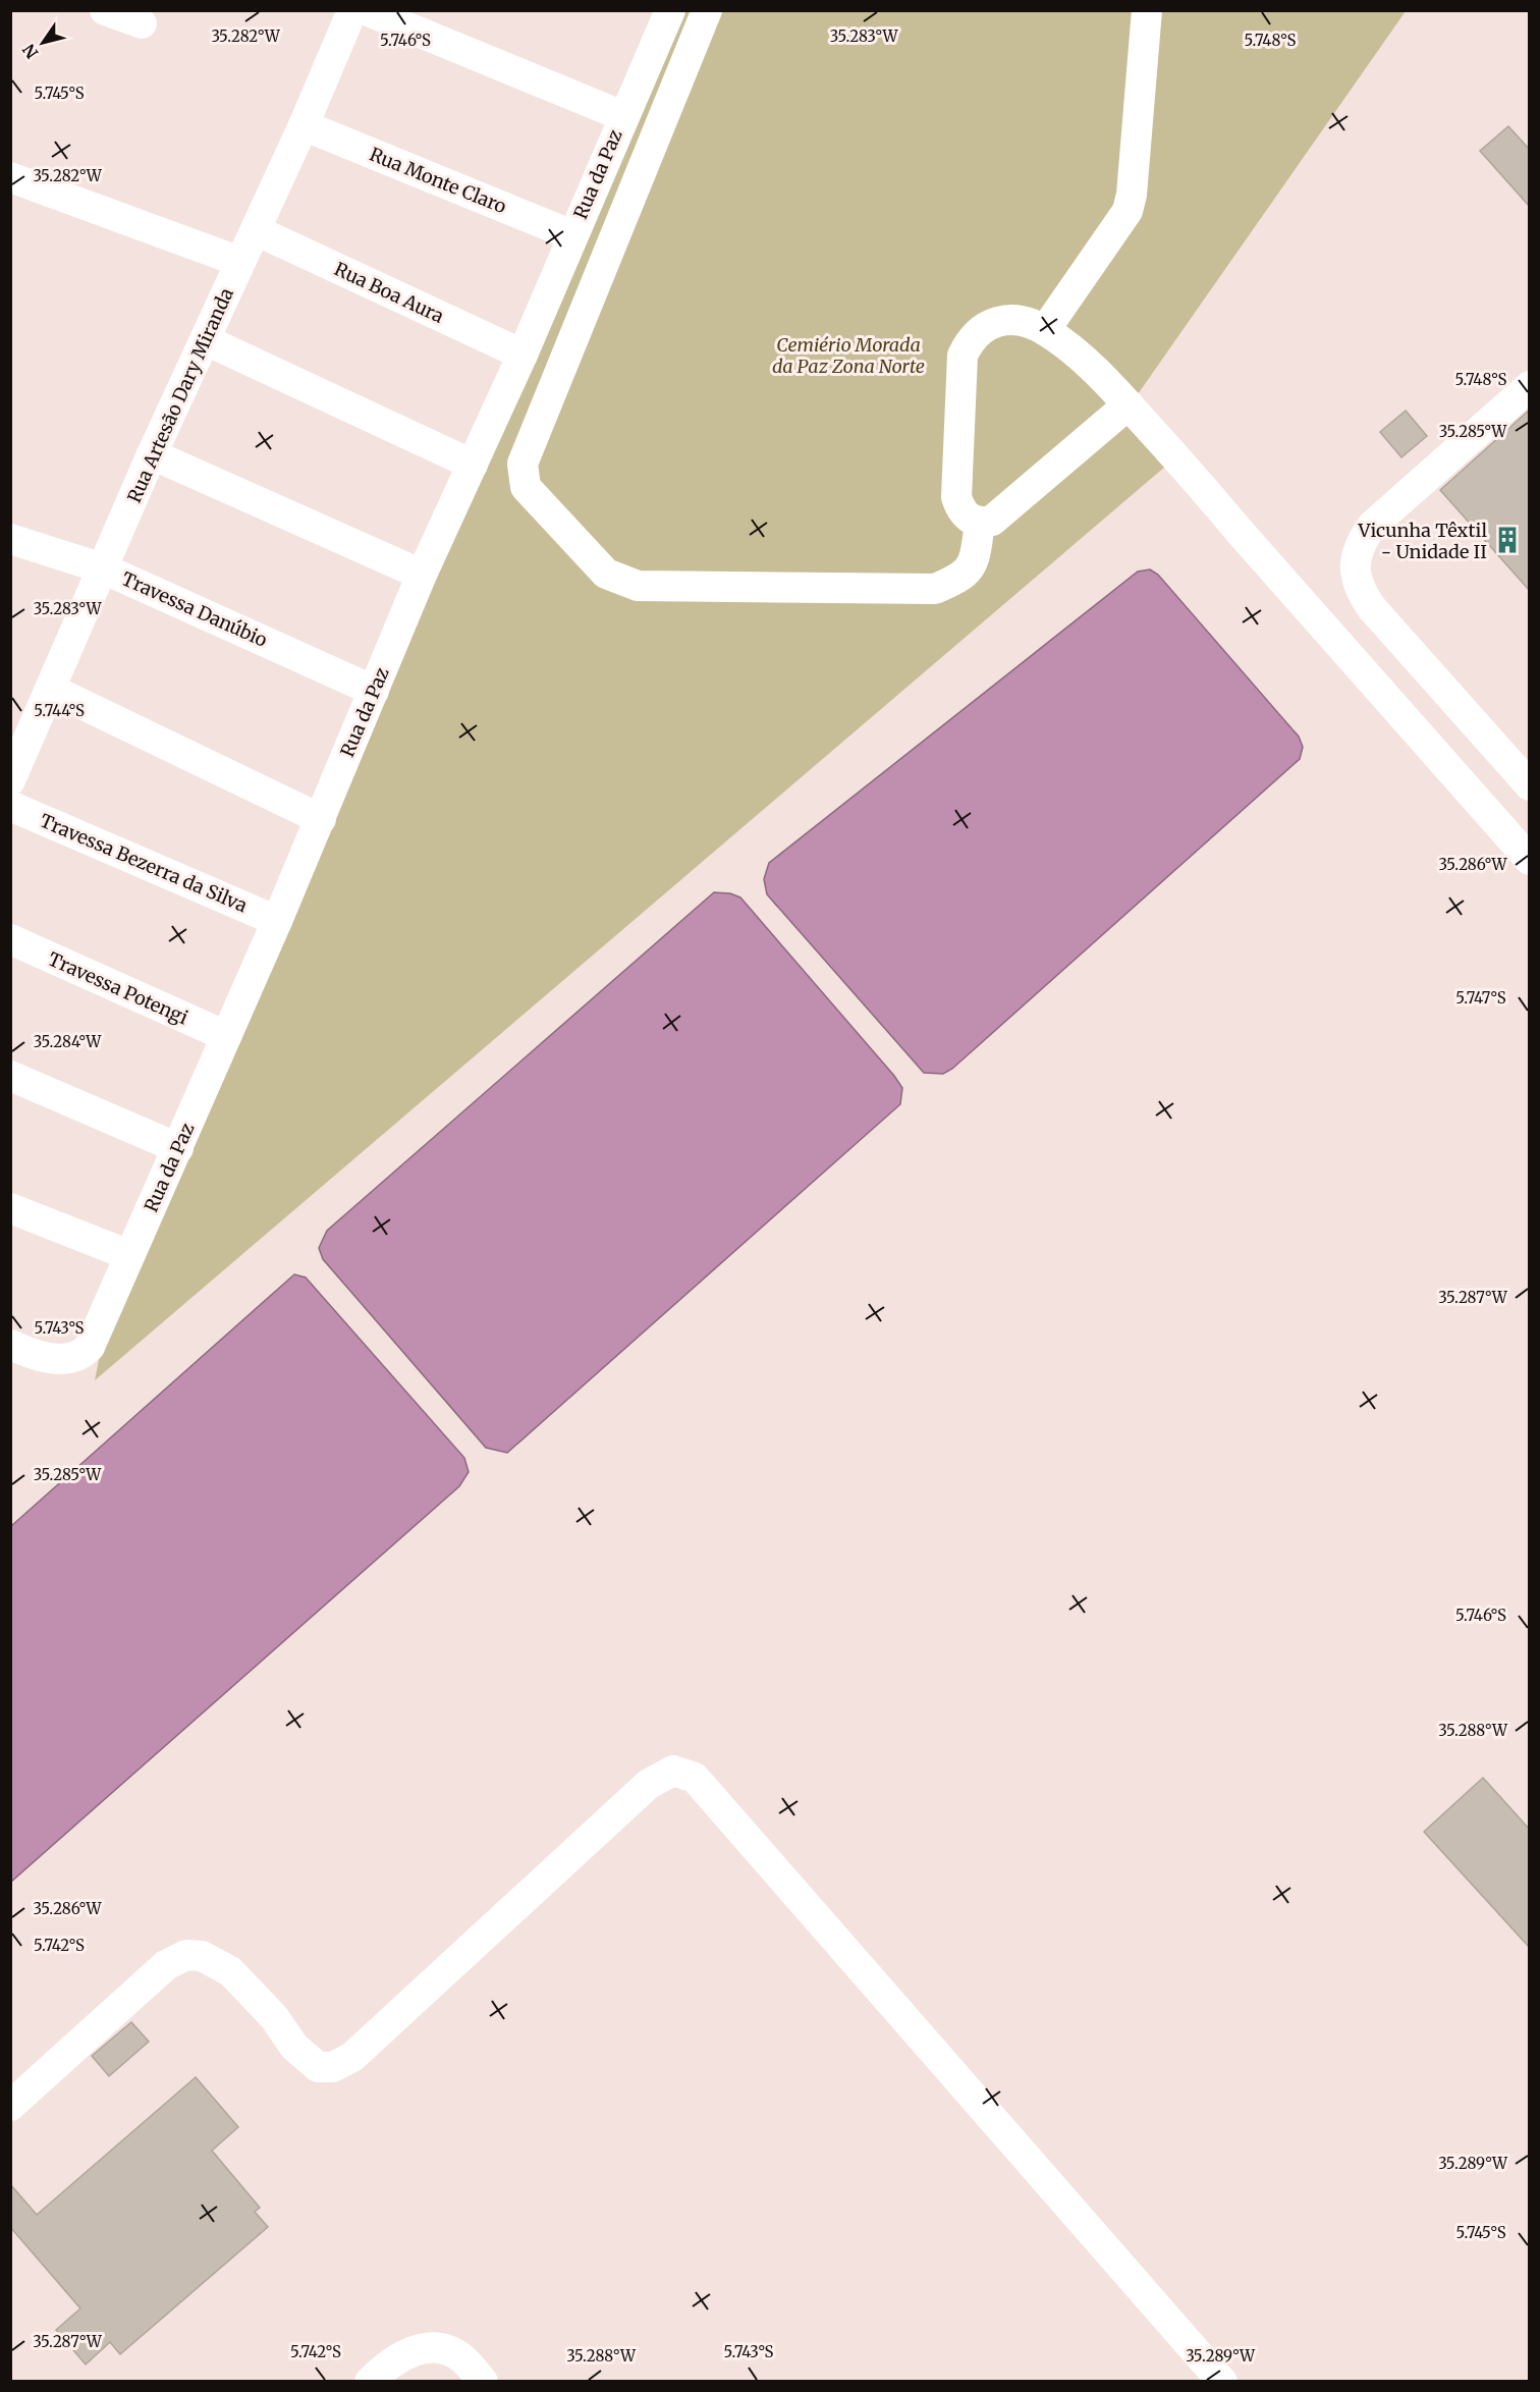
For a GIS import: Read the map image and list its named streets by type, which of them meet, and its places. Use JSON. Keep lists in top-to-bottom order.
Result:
{
  "streets": {
    "street": [
      "Rua da Paz",
      "Rua Monte Claro",
      "Rua Boa Aura",
      "Rua Artesão Dary Miranda",
      "Travessa Danúbio",
      "Travessa Bezerra da Silva",
      "Travessa Potengi"
    ]
  },
  "crossings": [
    ["Rua da Paz", "Rua Monte Claro"],
    ["Rua da Paz", "Rua Boa Aura"],
    ["Rua da Paz", "Travessa Danúbio"],
    ["Rua da Paz", "Travessa Bezerra da Silva"],
    ["Rua da Paz", "Travessa Potengi"],
    ["Rua Monte Claro", "Rua Artesão Dary Miranda"],
    ["Rua Boa Aura", "Rua Artesão Dary Miranda"],
    ["Rua Artesão Dary Miranda", "Travessa Danúbio"]
  ],
  "parks": ["Cemiério Morada da Paz Zona Norte"],
  "places": {
    "building": ["Vicunha Têxtil - Unidade II"]
  },
  "north": "bottom left",
  "coordinates": [
    "35.282°W",
    "35.283°W",
    "5.746°S",
    "5.748°S",
    "5.745°S",
    "35.285°W",
    "5.744°S",
    "35.286°W",
    "5.747°S",
    "35.284°W",
    "35.287°W",
    "5.743°S",
    "35.288°W",
    "5.742°S",
    "35.289°W"
  ]
}
